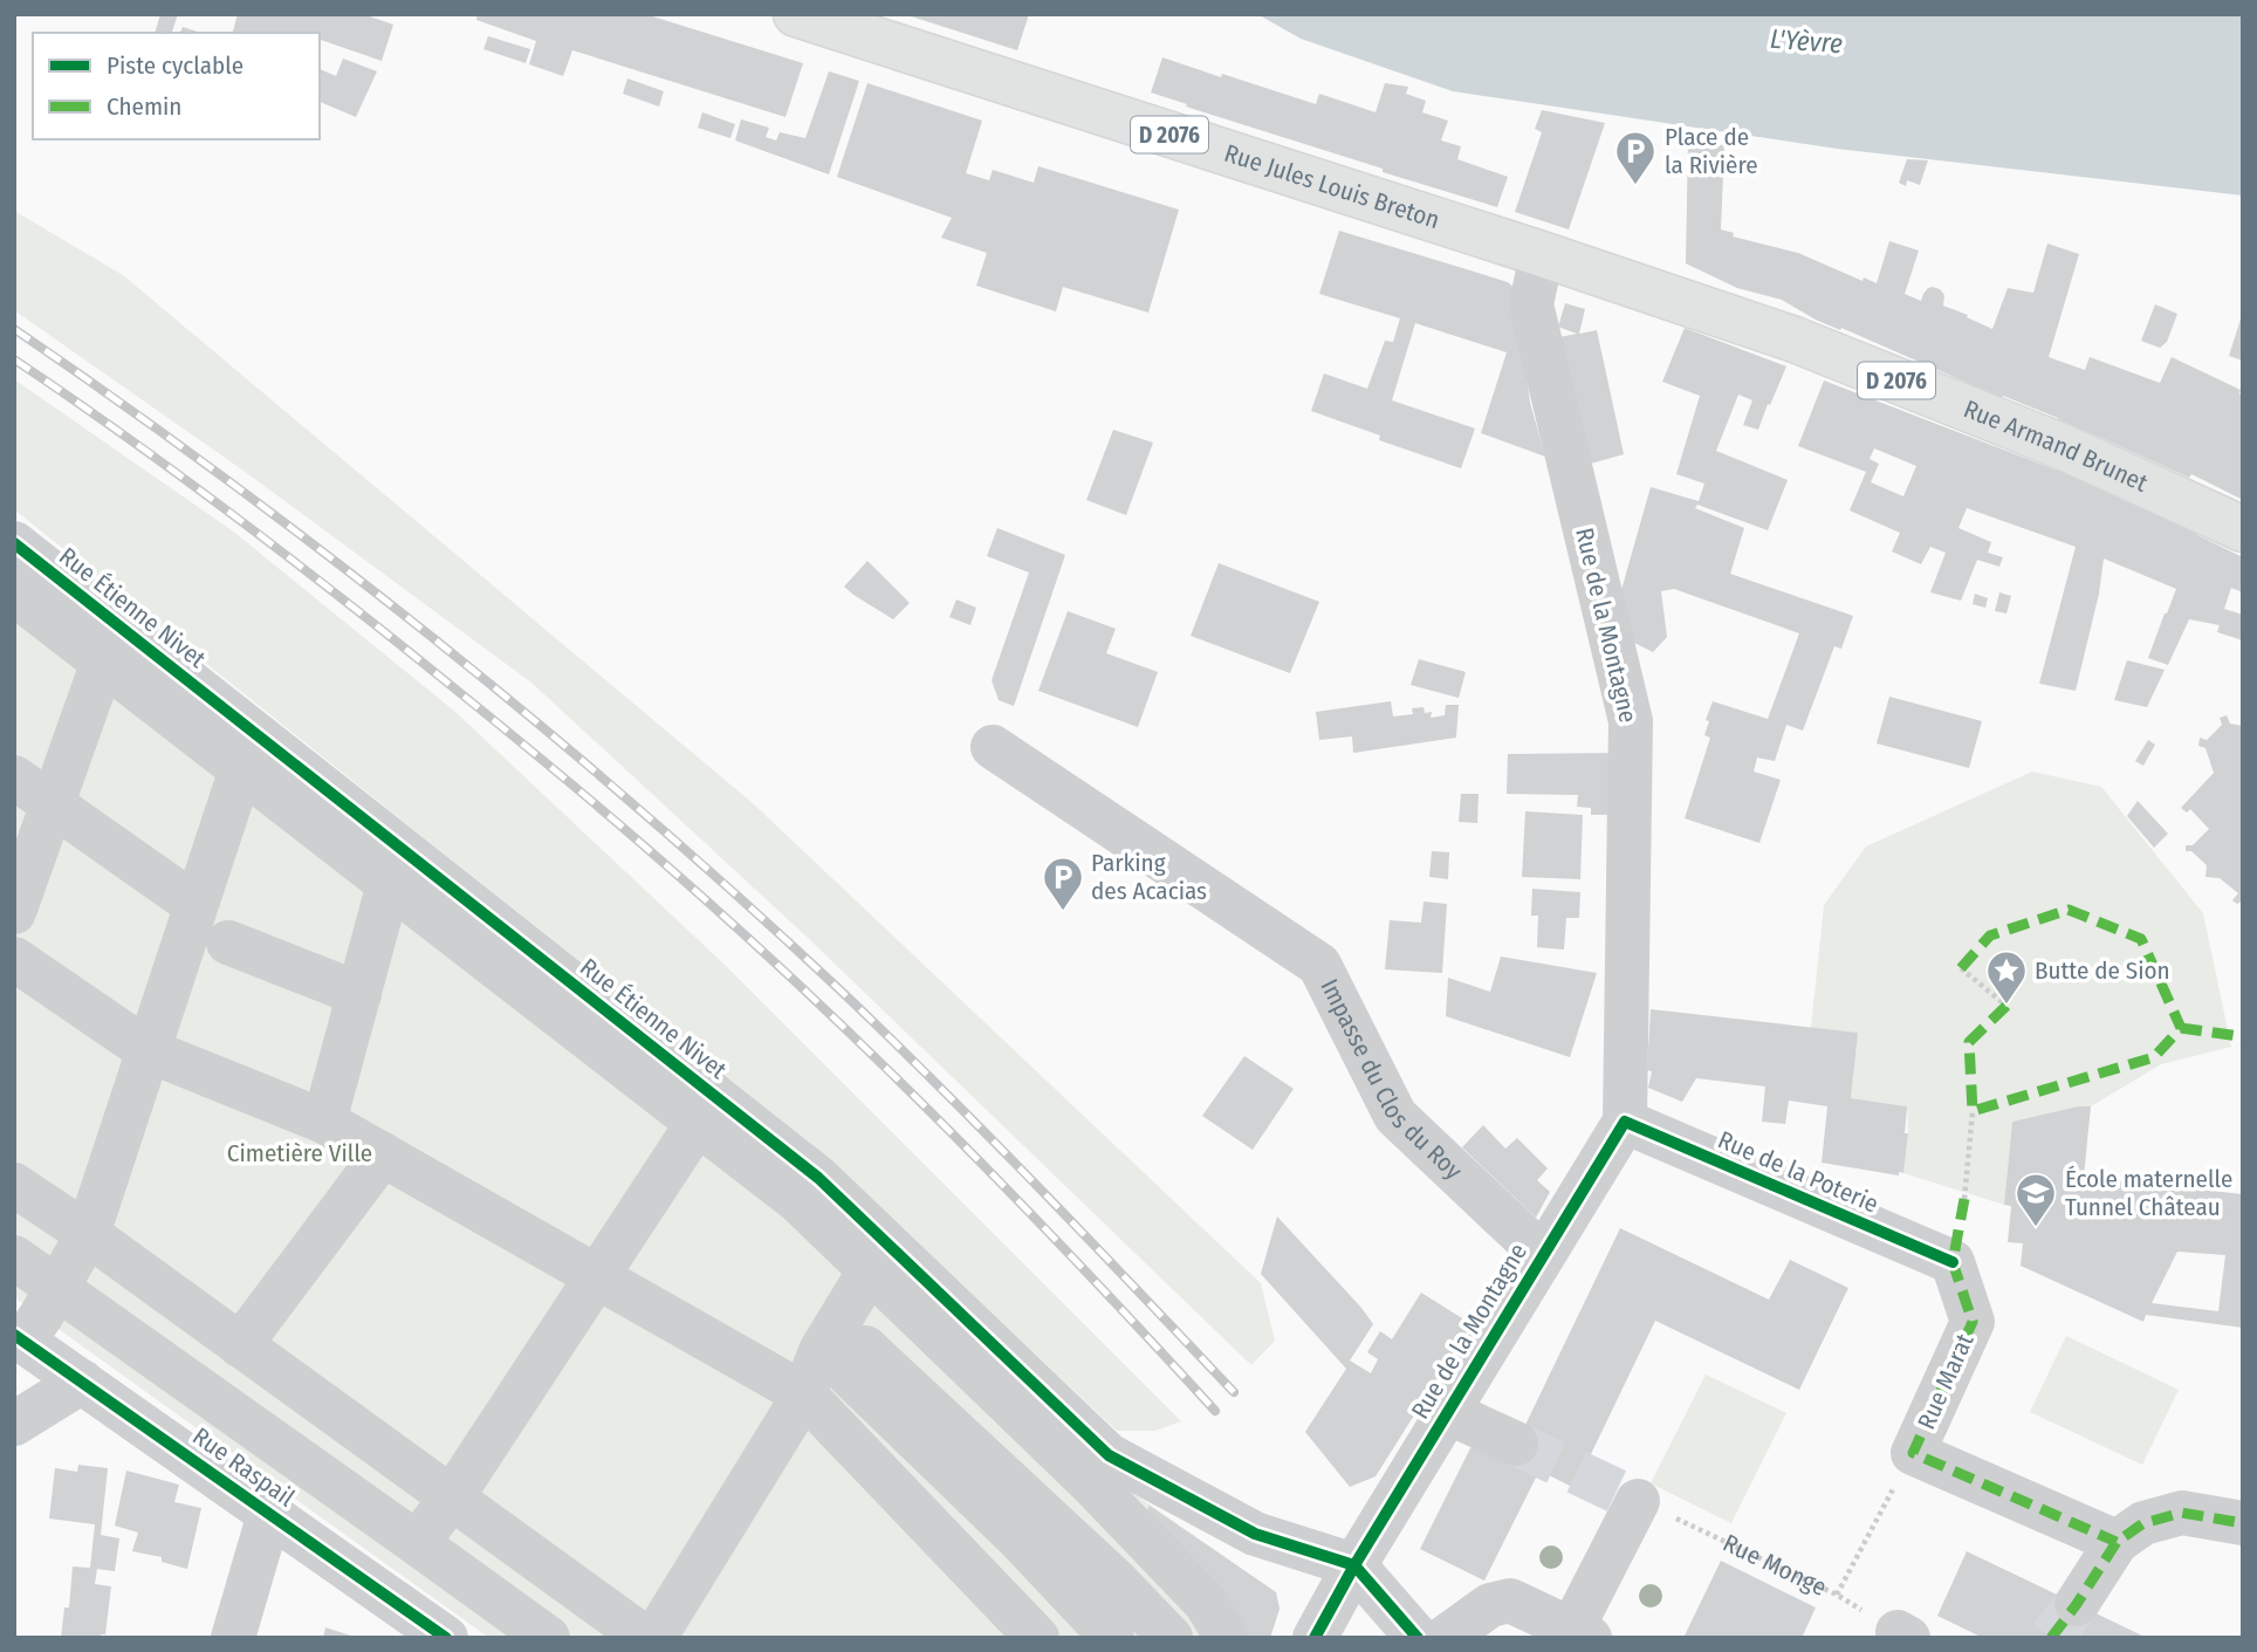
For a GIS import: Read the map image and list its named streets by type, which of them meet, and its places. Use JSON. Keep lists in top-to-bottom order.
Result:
{
  "streets": {
    "main road": ["D 2076", "Rue Jules Louis Breton", "Rue Armand Brunet"],
    "street": [
      "Rue Étienne Nivet",
      "Rue de la Montagne",
      "Impasse du Clos du Roy",
      "Rue de la Poterie",
      "Rue Marat",
      "Rue Raspail"
    ],
    "path": ["Rue Monge"]
  },
  "crossings": [
    ["Rue Jules Louis Breton", "Rue Armand Brunet"],
    ["Rue Jules Louis Breton", "Rue de la Montagne"],
    ["Rue Armand Brunet", "Rue de la Montagne"],
    ["Rue Étienne Nivet", "Rue de la Montagne"],
    ["Rue de la Montagne", "Impasse du Clos du Roy"],
    ["Rue de la Montagne", "Rue de la Poterie"],
    ["Rue de la Poterie", "Rue Marat"]
  ],
  "water": ["L'Yèvre"],
  "parks": ["Cimetière Ville"],
  "places": {
    "parking": ["Place de la Rivière", "Parking des Acacias"],
    "place": ["Butte de Sion"],
    "school or university": ["École maternelle Tunnel Château"]
  },
  "legend": ["Piste cyclable", "Chemin"]
}
